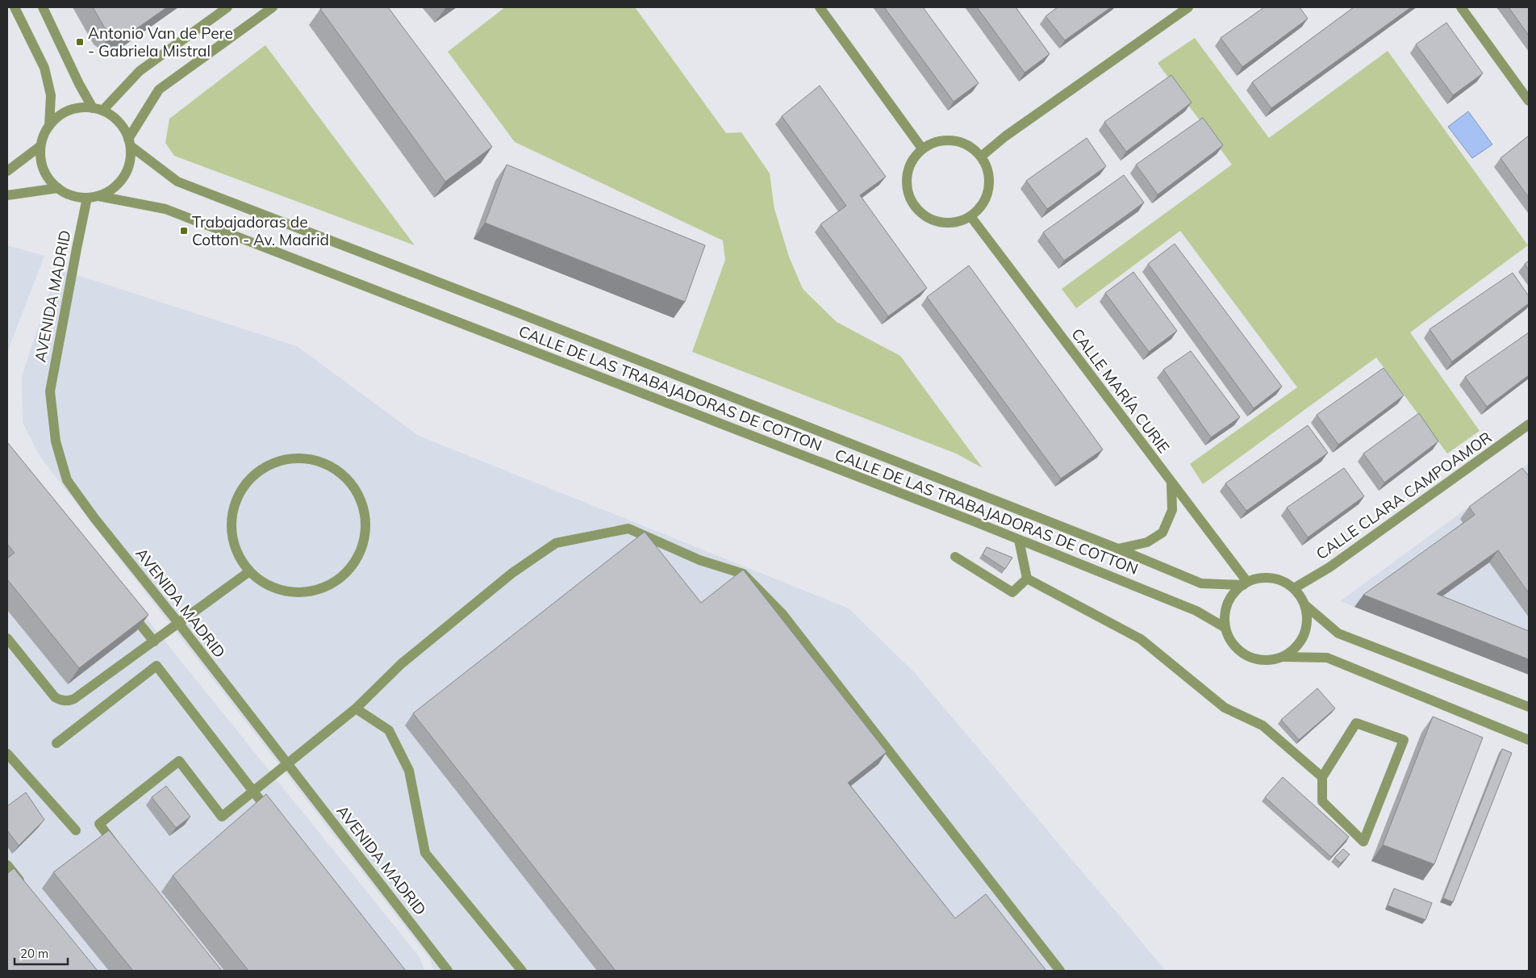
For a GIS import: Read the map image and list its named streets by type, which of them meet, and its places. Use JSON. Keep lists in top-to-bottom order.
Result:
{
  "streets": {
    "street": [
      "AVENIDA MADRID",
      "CALLE DE LAS TRABAJADORAS DE COTTON",
      "CALLE MARÍA CURIE",
      "CALLE CLARA CAMPOAMOR"
    ]
  },
  "crossings": [
    ["AVENIDA MADRID", "CALLE DE LAS TRABAJADORAS DE COTTON"],
    ["CALLE DE LAS TRABAJADORAS DE COTTON", "CALLE MARÍA CURIE"],
    ["CALLE DE LAS TRABAJADORAS DE COTTON", "CALLE CLARA CAMPOAMOR"],
    ["CALLE MARÍA CURIE", "CALLE CLARA CAMPOAMOR"]
  ],
  "places": {
    "transit": ["Antonio Van de Pere - Gabriela Mistral", "Trabajadoras de Cotton - Av. Madrid"]
  },
  "scale_bar": "20 m"
}
